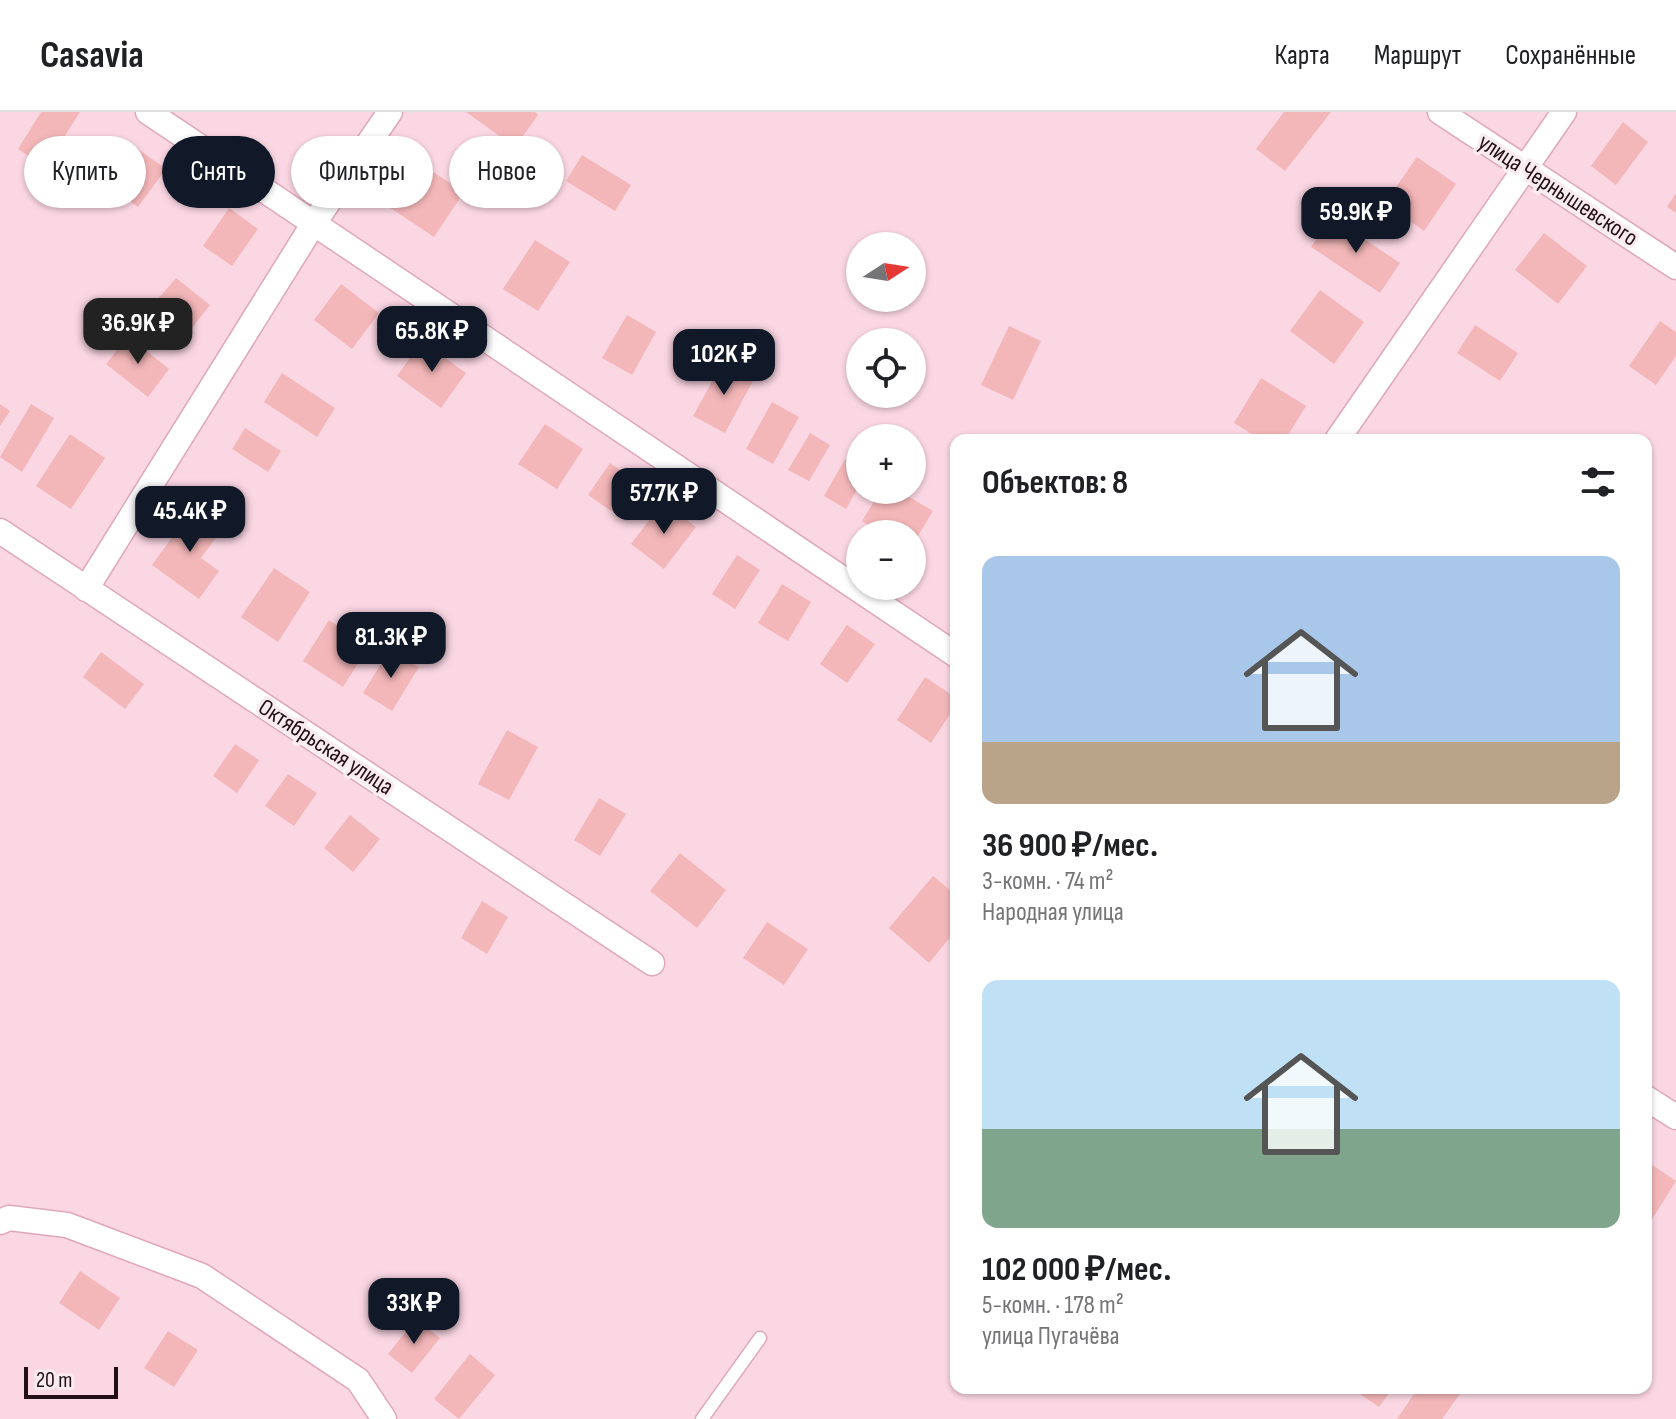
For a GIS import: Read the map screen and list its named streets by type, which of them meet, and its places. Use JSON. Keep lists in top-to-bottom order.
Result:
{
  "streets": {
    "street": ["улица Чернышевского", "Октябрьская улица"]
  },
  "scale_bar": "20 m",
  "north": "right",
  "page": {
    "header": "Casavia",
    "nav": ["Карта", "Маршрут", "Сохранённые"],
    "chip": [
      "Купить",
      "Снять",
      "Фильтры",
      "Новое"
    ],
    "price": [
      "59.9K ₽",
      "36.9K ₽",
      "65.8K ₽",
      "102K ₽",
      "57.7K ₽",
      "45.4K ₽",
      "81.3K ₽",
      "33K ₽"
    ],
    "map_buttons": ["+", "−"],
    "heading": "Объектов: 8",
    "list": [
      {
        "name": "36 900 ₽/мес.",
        "note": "3-комн. · 74 m² · Народная улица"
      },
      {
        "name": "102 000 ₽/мес.",
        "note": "5-комн. · 178 m² · улица Пугачёва"
      }
    ],
    "scale": "20 m"
  }
}
